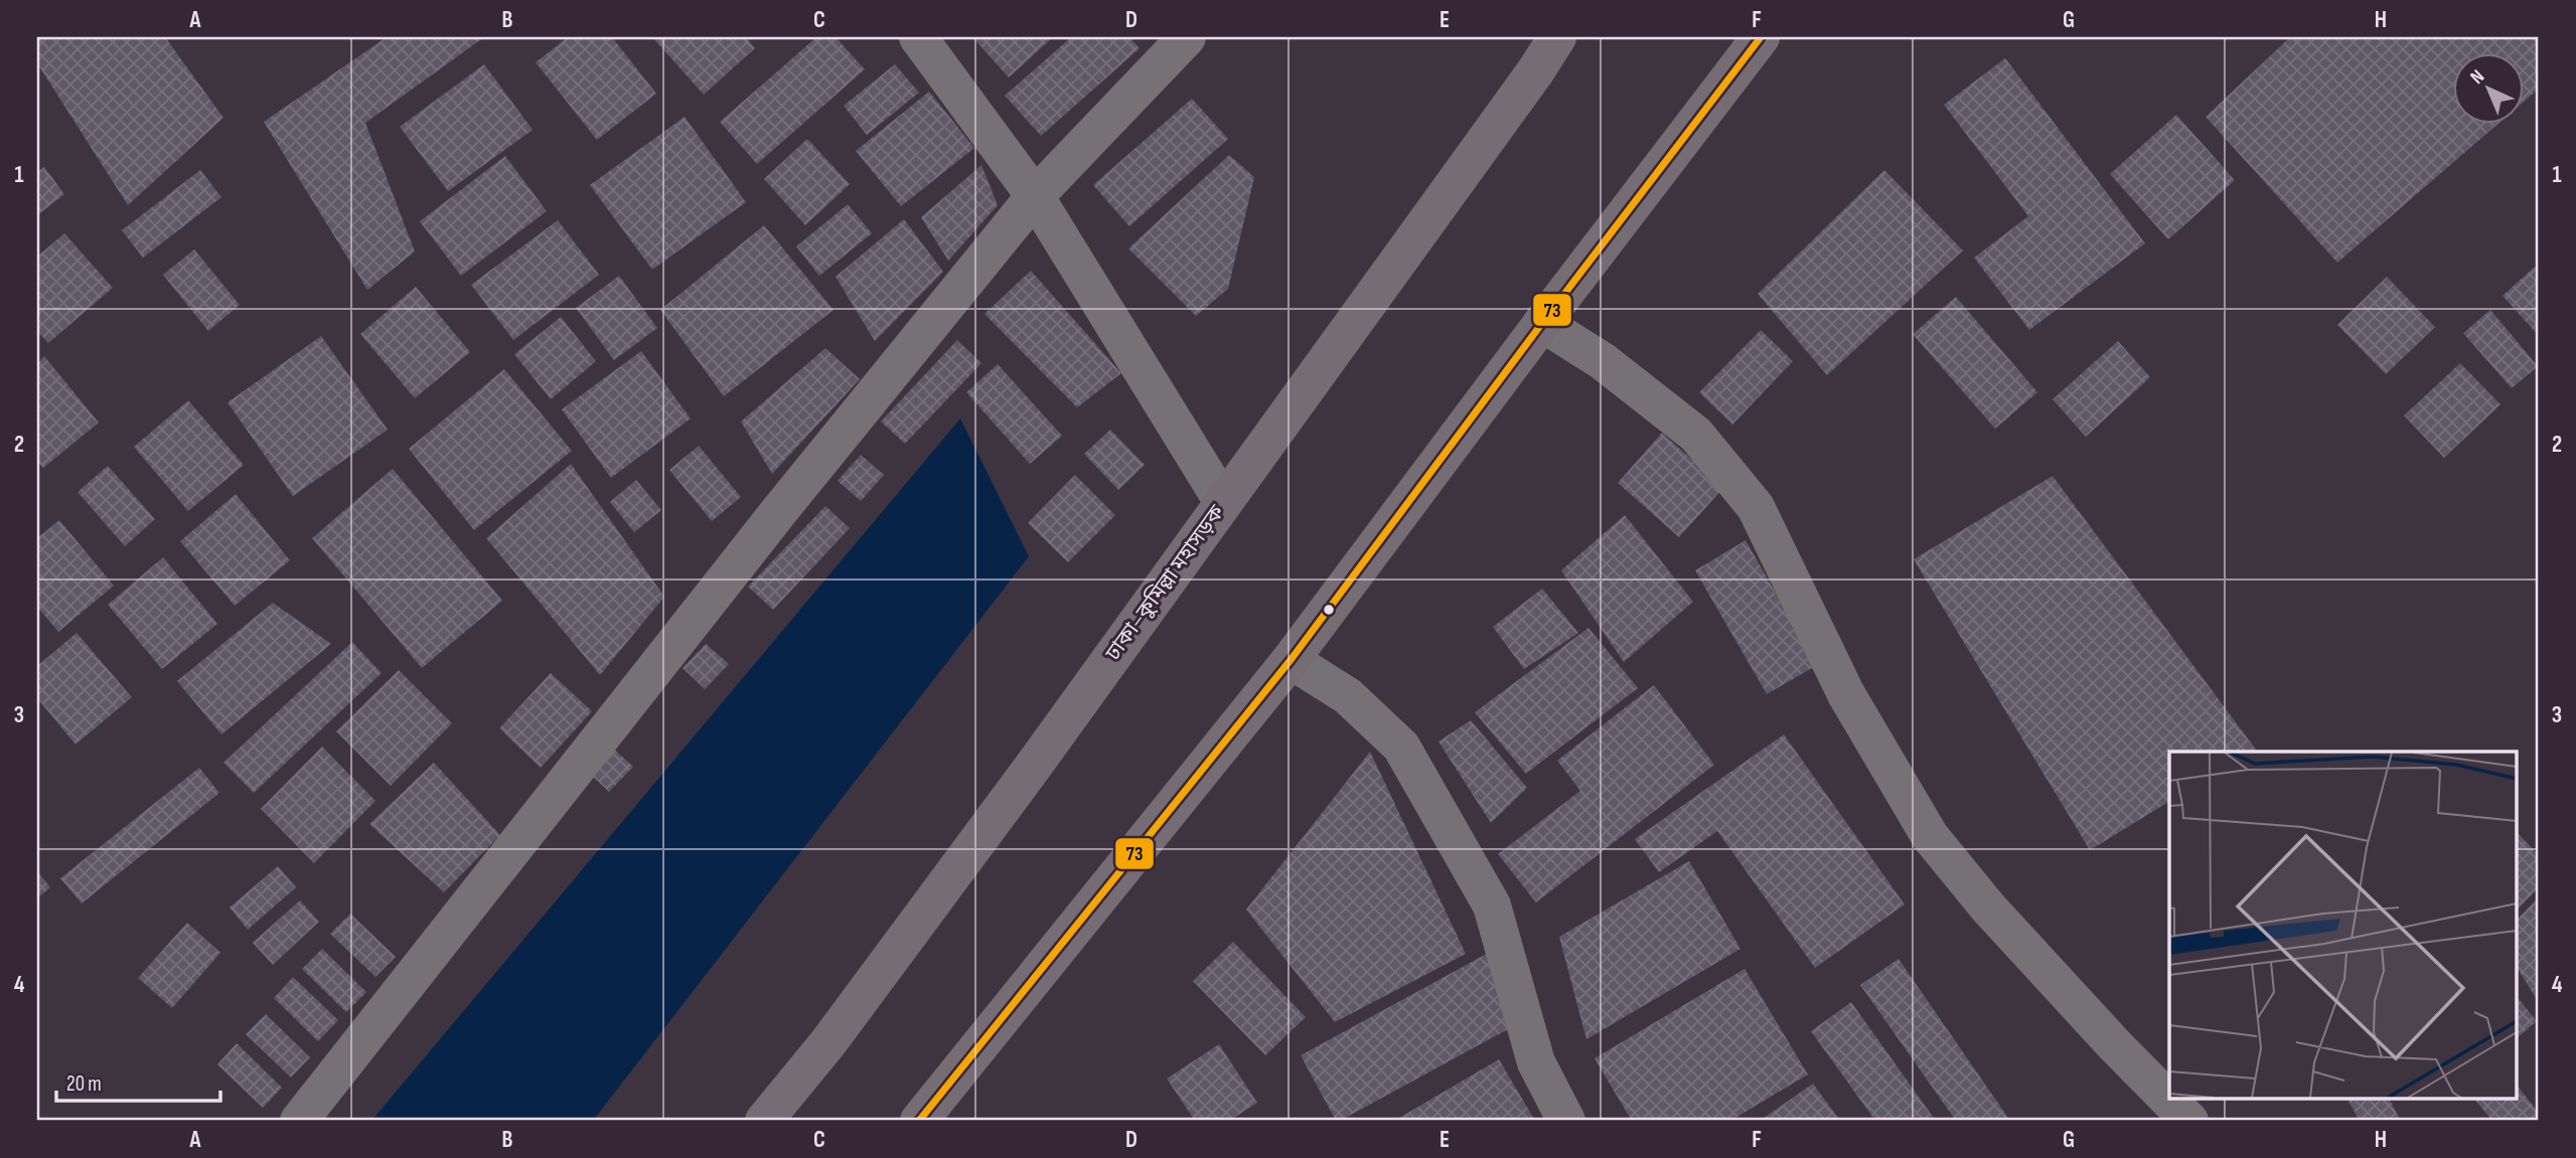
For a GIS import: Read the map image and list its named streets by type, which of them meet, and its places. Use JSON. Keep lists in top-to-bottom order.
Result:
{
  "streets": {
    "highway": ["ঢাকা–কুমিল্লা মহাসড়ক"]
  },
  "lines": ["transit line 73"],
  "scale_bar": "20 m",
  "north": "top left",
  "grid": {
    "columns": [
      "A",
      "B",
      "C",
      "D",
      "E",
      "F",
      "G",
      "H"
    ],
    "rows": [
      "1",
      "2",
      "3",
      "4"
    ]
  }
}
